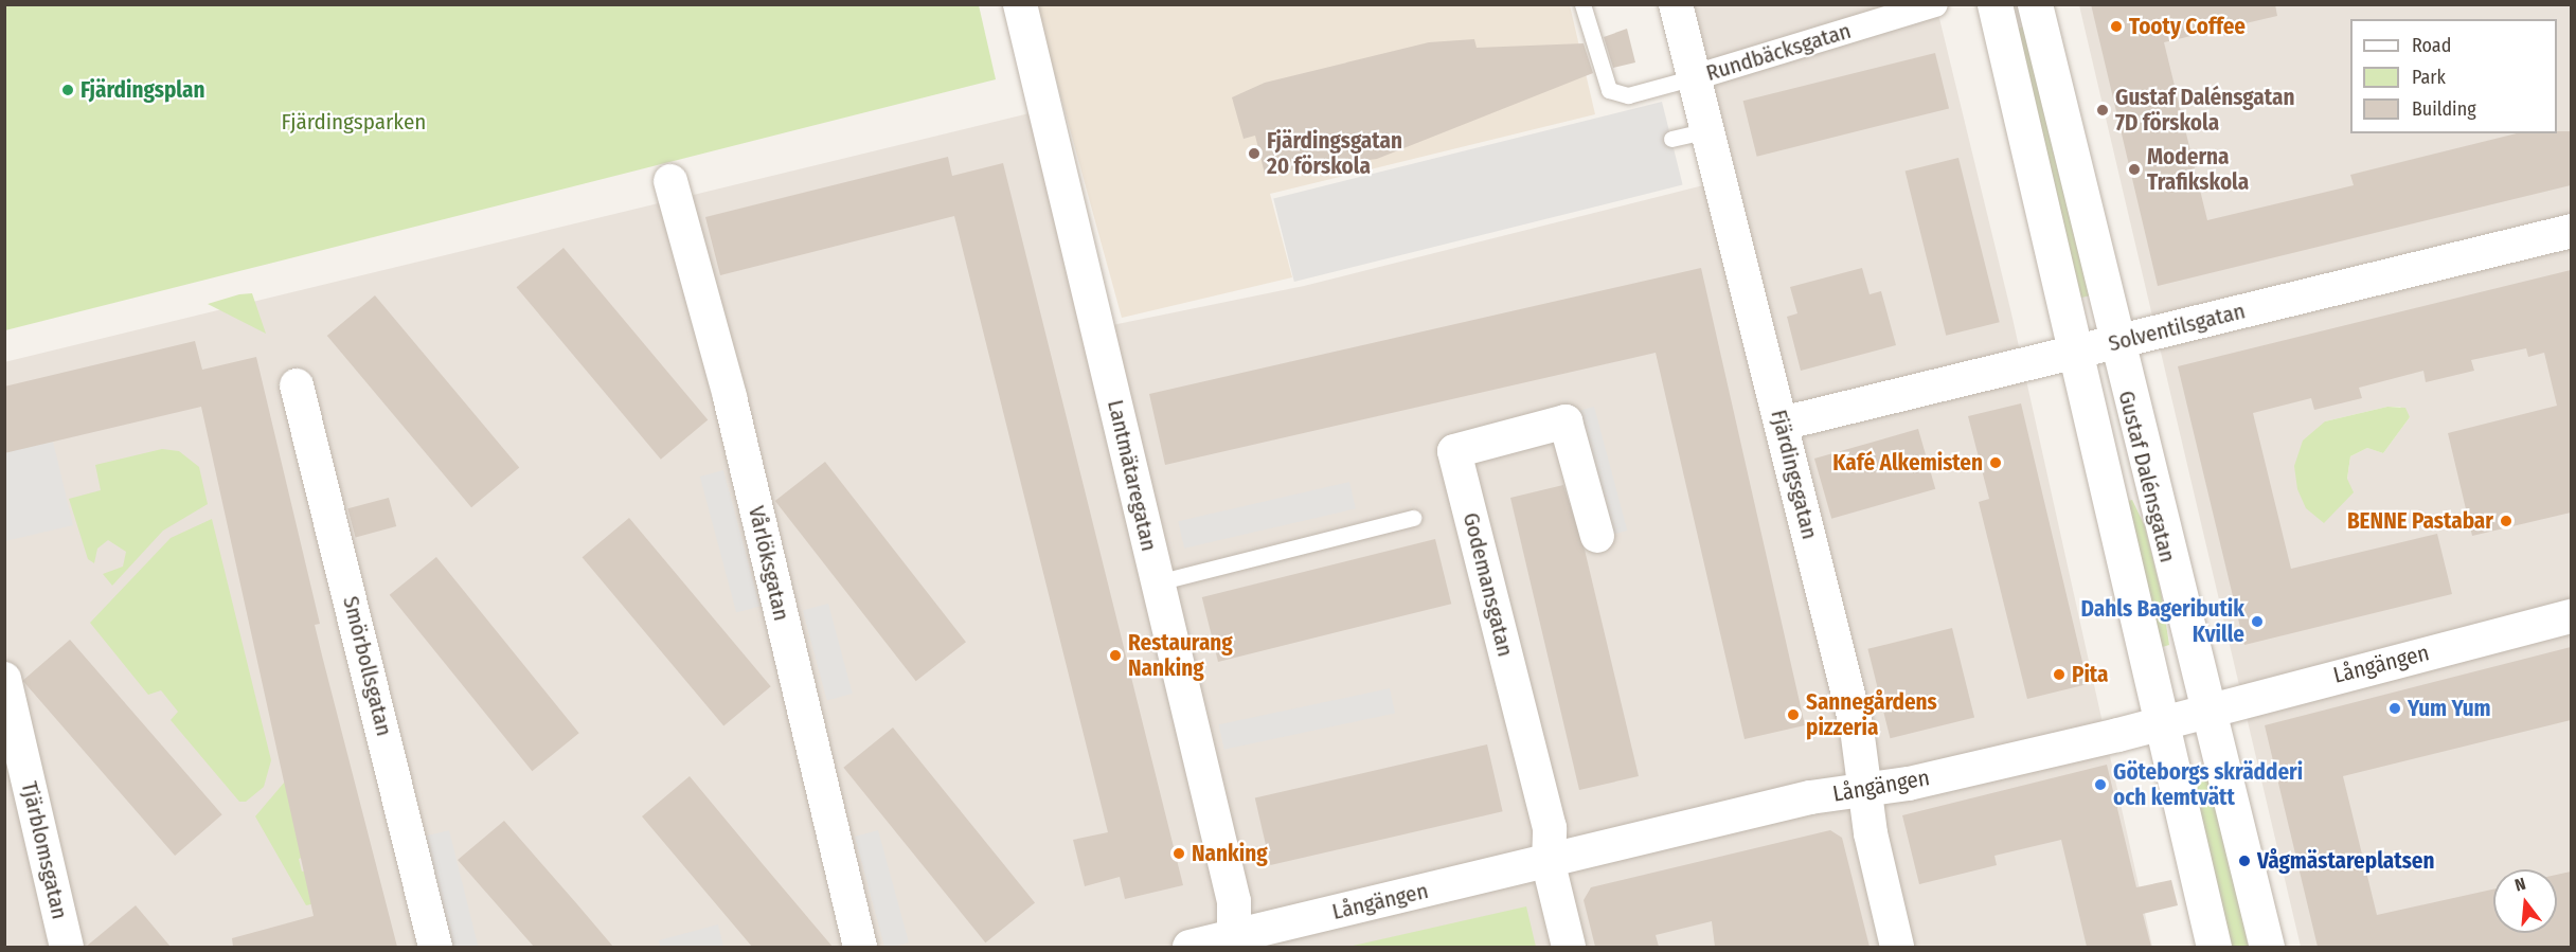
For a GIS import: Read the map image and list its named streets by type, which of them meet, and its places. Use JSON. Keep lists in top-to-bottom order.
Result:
{
  "streets": {
    "street": [
      "Rundbäcksgatan",
      "Solventilsgatan",
      "Fjärdingsgatan",
      "Lantmätaregatan",
      "Gustaf Dalénsgatan",
      "Vårlöksgatan",
      "Godemansgatan",
      "Långängen",
      "Smörbollsgatan",
      "Tjärblomsgatan"
    ]
  },
  "crossings": [
    ["Rundbäcksgatan", "Fjärdingsgatan"],
    ["Solventilsgatan", "Fjärdingsgatan"],
    ["Solventilsgatan", "Gustaf Dalénsgatan"],
    ["Fjärdingsgatan", "Långängen"],
    ["Lantmätaregatan", "Långängen"],
    ["Gustaf Dalénsgatan", "Långängen"],
    ["Godemansgatan", "Långängen"]
  ],
  "parks": ["Fjärdingsparken"],
  "places": [
    "Tooty Coffee",
    "Fjärdingsplan",
    "Gustaf Dalénsgatan 7D förskola",
    "Fjärdingsgatan 20 förskola",
    "Moderna Trafikskola",
    "Kafé Alkemisten",
    "BENNE Pastabar",
    "Dahls Bageributik Kville",
    "Restaurang Nanking",
    "Pita",
    "Yum Yum",
    "Sannegårdens pizzeria",
    "Göteborgs skrädderi och kemtvätt",
    "Nanking",
    "Vågmästareplatsen"
  ],
  "legend": ["Road", "Park", "Building"],
  "north": "top"
}
